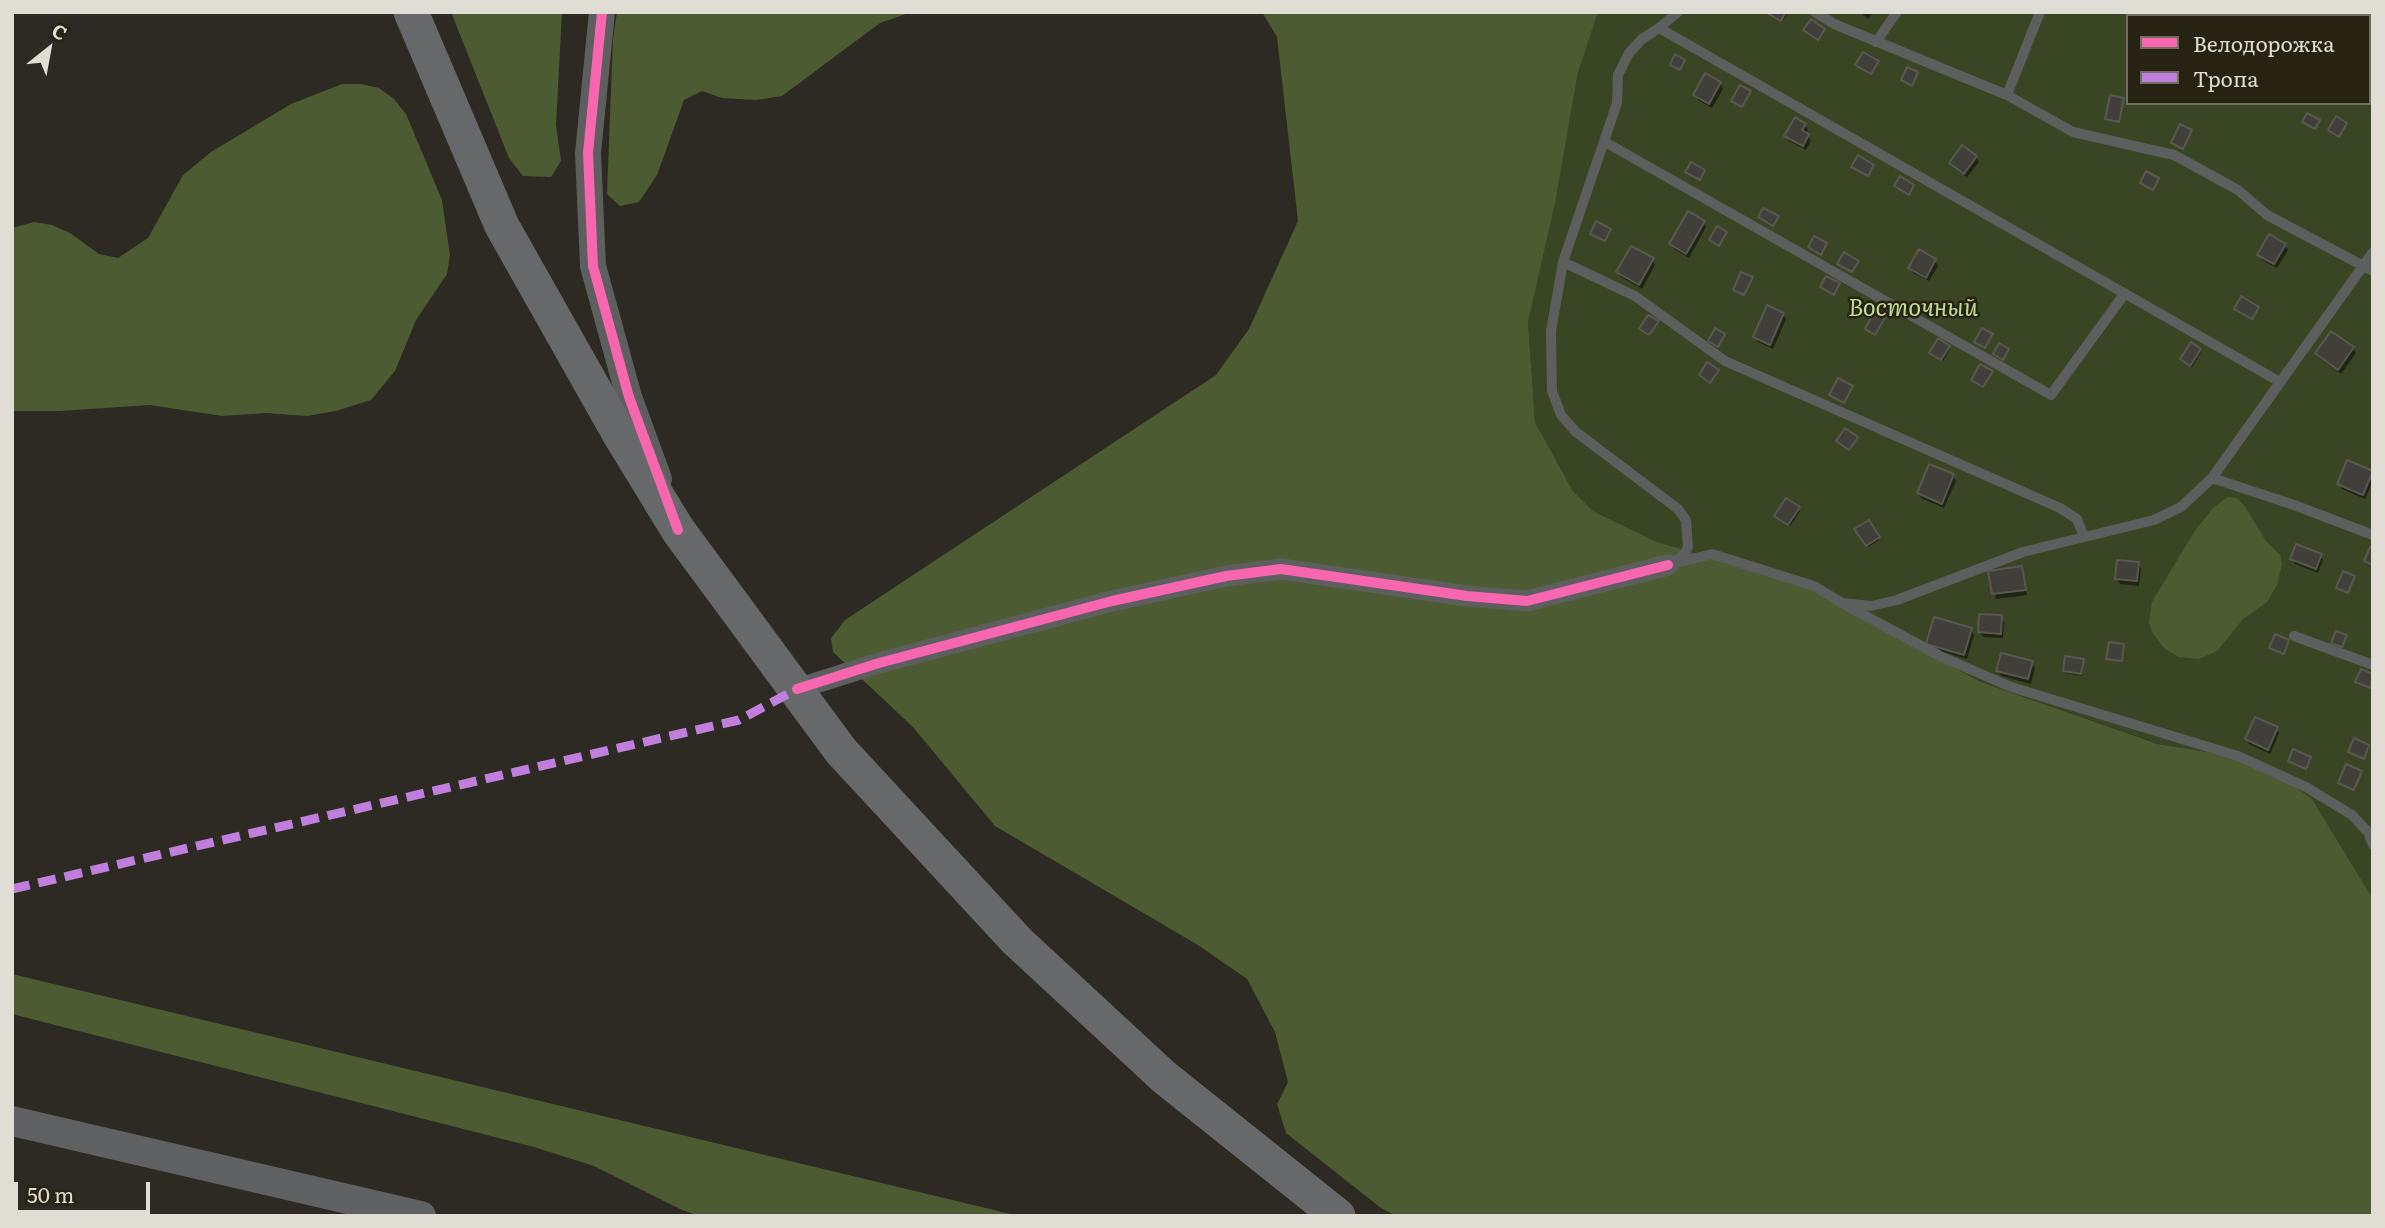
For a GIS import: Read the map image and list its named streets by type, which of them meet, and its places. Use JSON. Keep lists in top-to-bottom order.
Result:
{
  "parks": ["Восточный"],
  "legend": ["Велодорожка", "Тропа"],
  "scale_bar": "50 m",
  "north": "top right"
}
